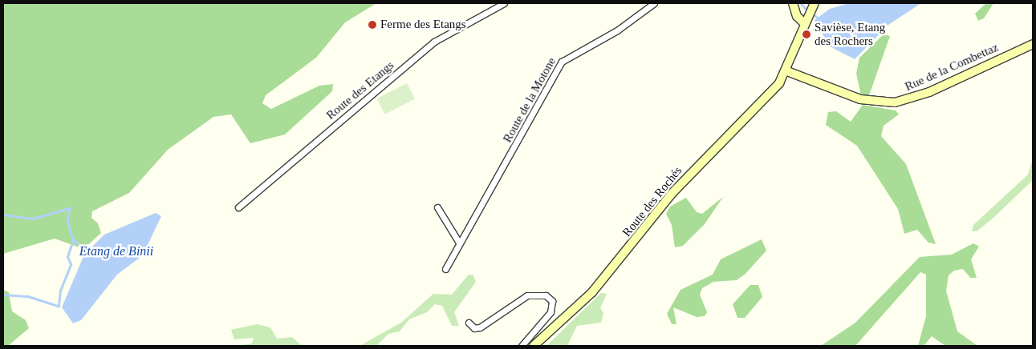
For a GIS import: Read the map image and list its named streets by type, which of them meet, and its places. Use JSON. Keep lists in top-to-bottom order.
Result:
{
  "streets": {
    "street": [
      "Rue de la Combettaz",
      "Route des Etangs",
      "Route de la Motone",
      "Route des Rochés"
    ]
  },
  "crossings": [
    ["Rue de la Combettaz", "Route des Rochés"]
  ],
  "water": ["Etang de Binii"],
  "places": ["Ferme des Etangs", "Savièse, Etang des Rochers"]
}
